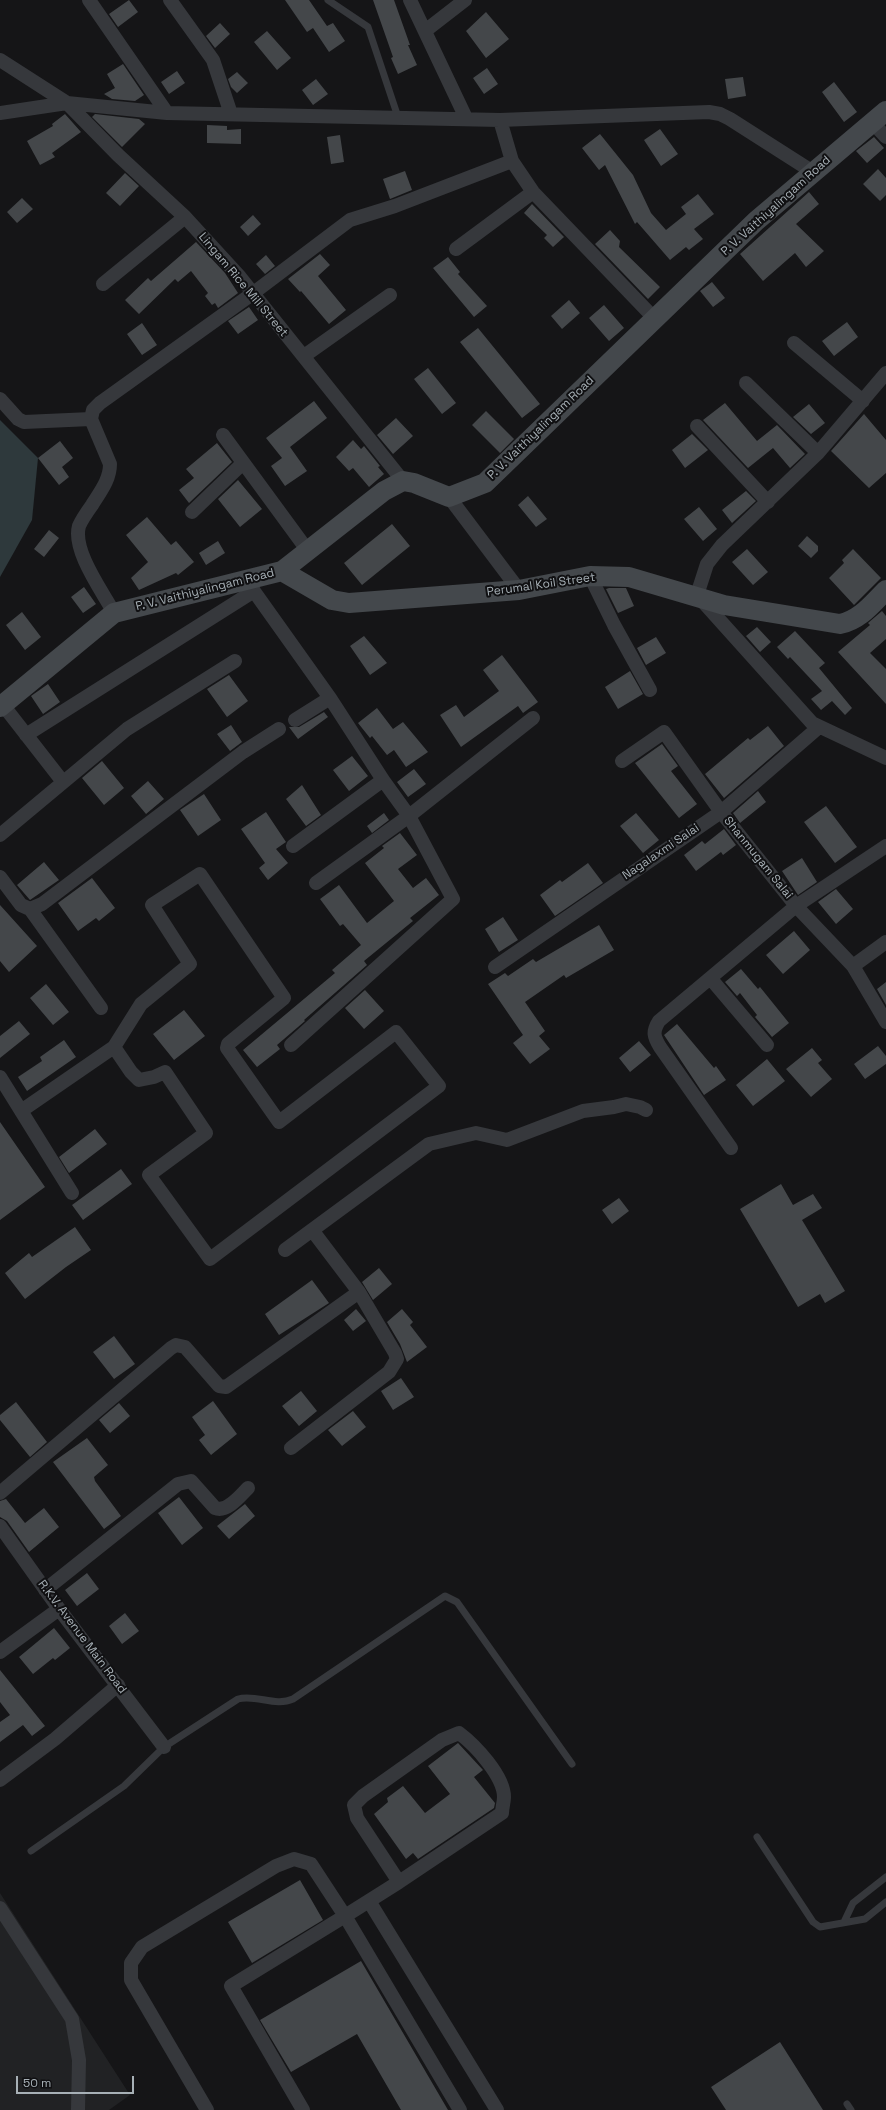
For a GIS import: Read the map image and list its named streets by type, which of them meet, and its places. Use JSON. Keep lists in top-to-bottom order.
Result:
{
  "streets": {
    "street": [
      "P. V. Vaithiyalingam Road",
      "Lingam Rice Mill Street",
      "Perumal Koil Street",
      "Nagalaxmi Salai",
      "Shanmugam Salai",
      "R.K.V. Avenue Main Road"
    ]
  },
  "crossings": [
    ["P. V. Vaithiyalingam Road", "Lingam Rice Mill Street"],
    ["P. V. Vaithiyalingam Road", "Perumal Koil Street"],
    ["Nagalaxmi Salai", "Shanmugam Salai"]
  ],
  "scale_bar": "50 m"
}
